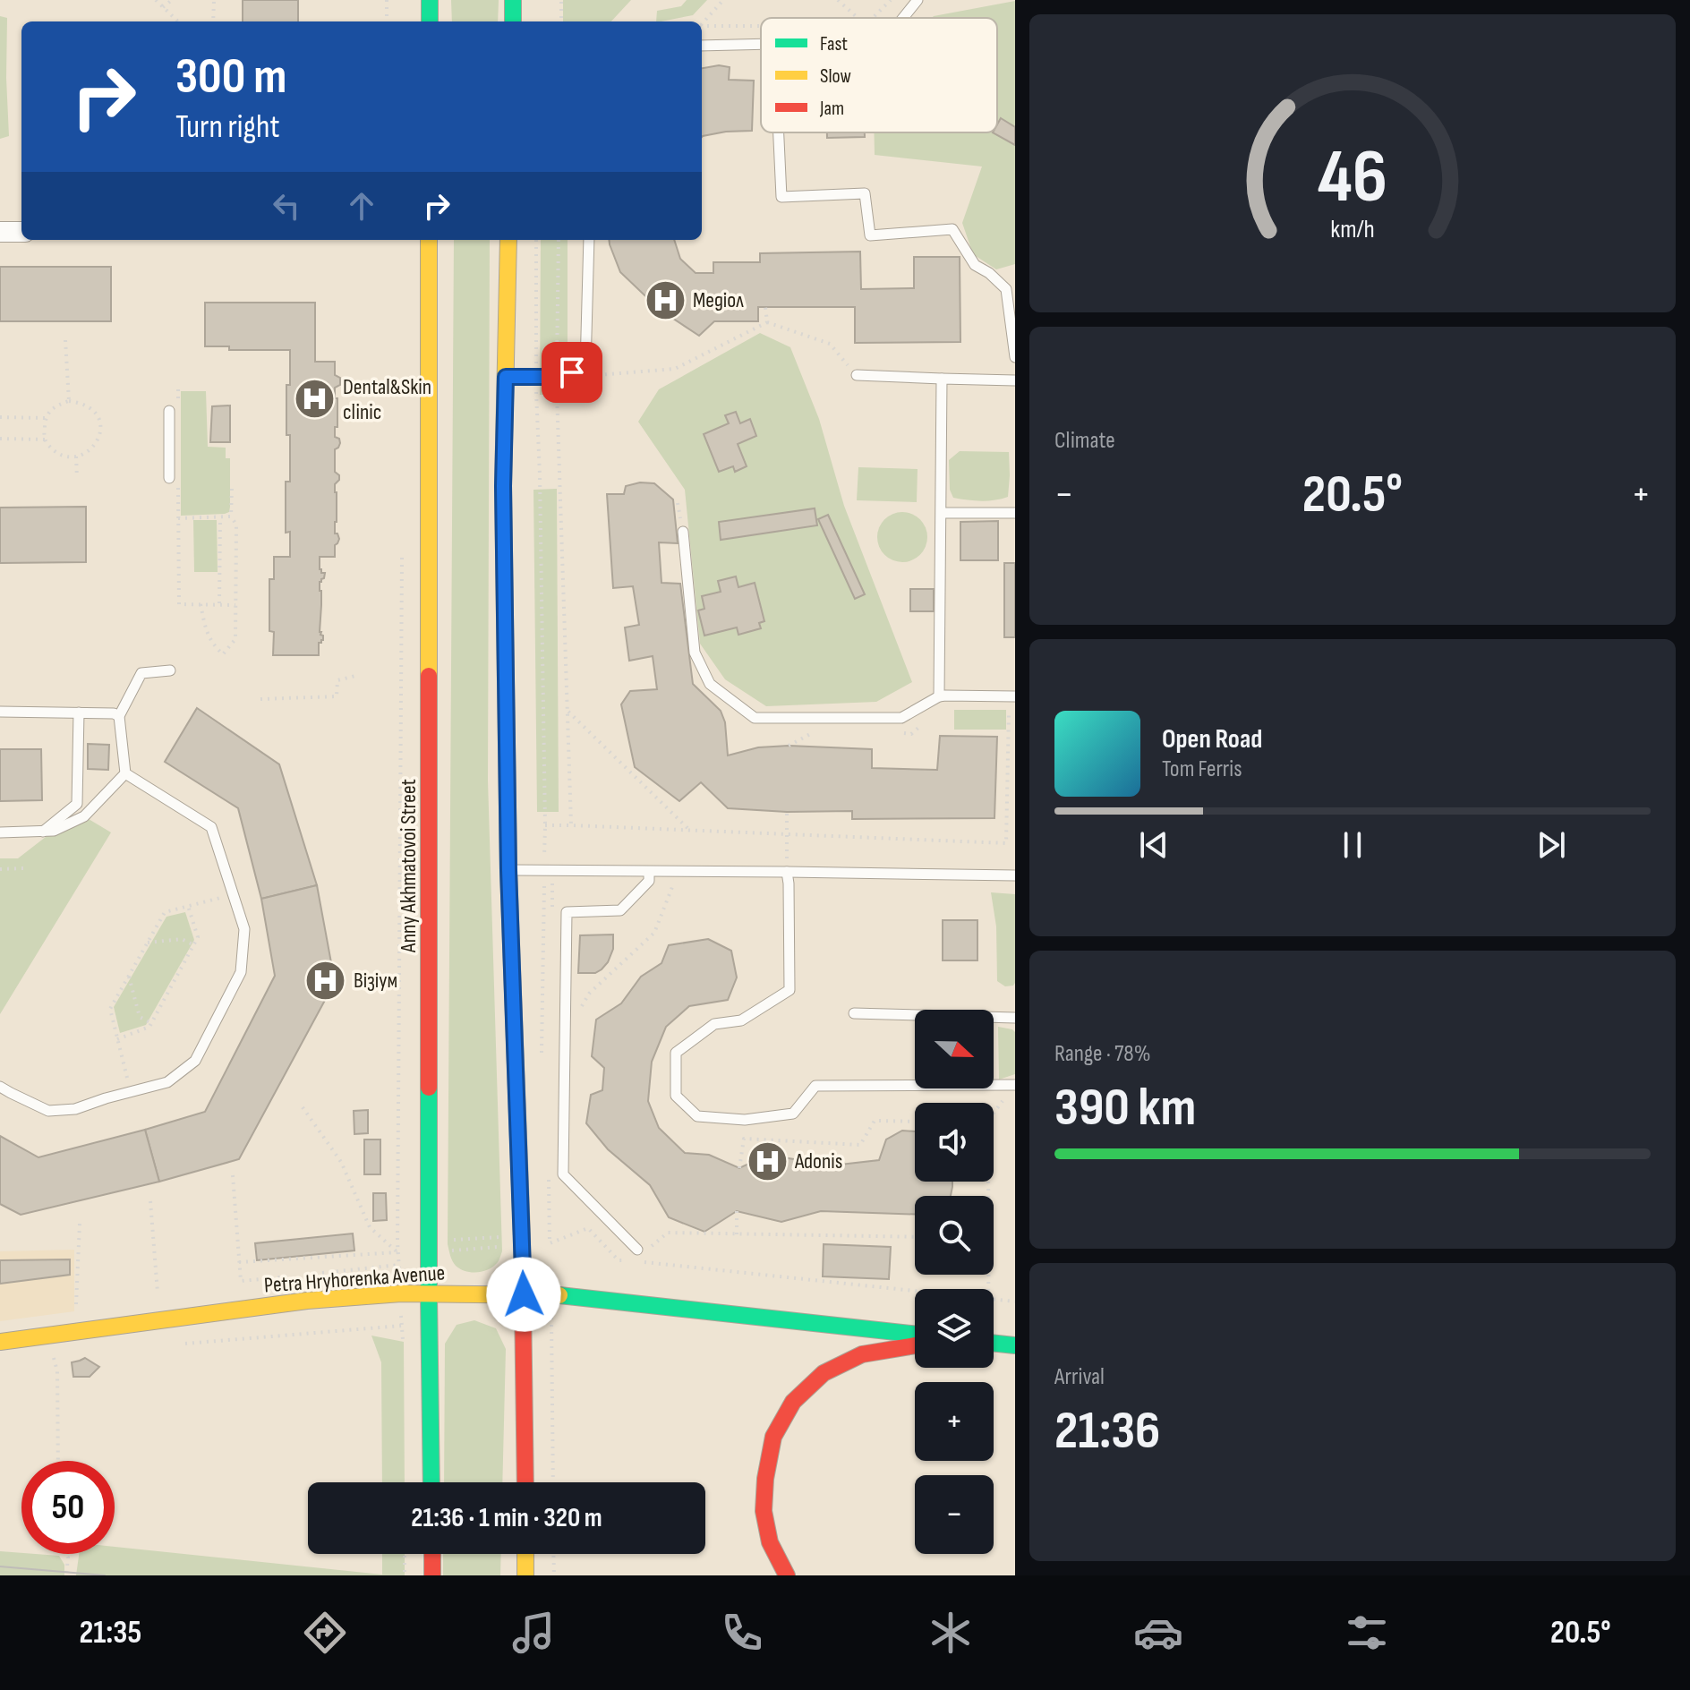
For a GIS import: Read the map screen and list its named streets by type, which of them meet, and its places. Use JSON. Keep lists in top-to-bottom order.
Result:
{
  "streets": {
    "main road": ["Anny Akhmatovoi Street", "Petra Hryhorenka Avenue"]
  },
  "crossings": [
    ["Anny Akhmatovoi Street", "Petra Hryhorenka Avenue"]
  ],
  "places": {
    "hospital": [
      "Медіол",
      "Dental&Skin clinic",
      "Візіум",
      "Adonis"
    ]
  },
  "legend": ["Fast", "Slow", "Jam"],
  "north": "right",
  "page": {
    "turn": ["300 m", "Turn right"],
    "tile": [
      "Climate",
      ["Range · 78%", "390 km"],
      ["Arrival", "21:36"]
    ],
    "heat": ["−", "20.5°", "+"],
    "song": ["Open Road", "Tom Ferris"],
    "map_buttons": ["+", "−"],
    "limit": "50",
    "trip": "21:36 · 1 min · 320 m",
    "tabs": ["21:35", "20.5°"],
    "gauge": ["46", "km/h"]
  }
}
